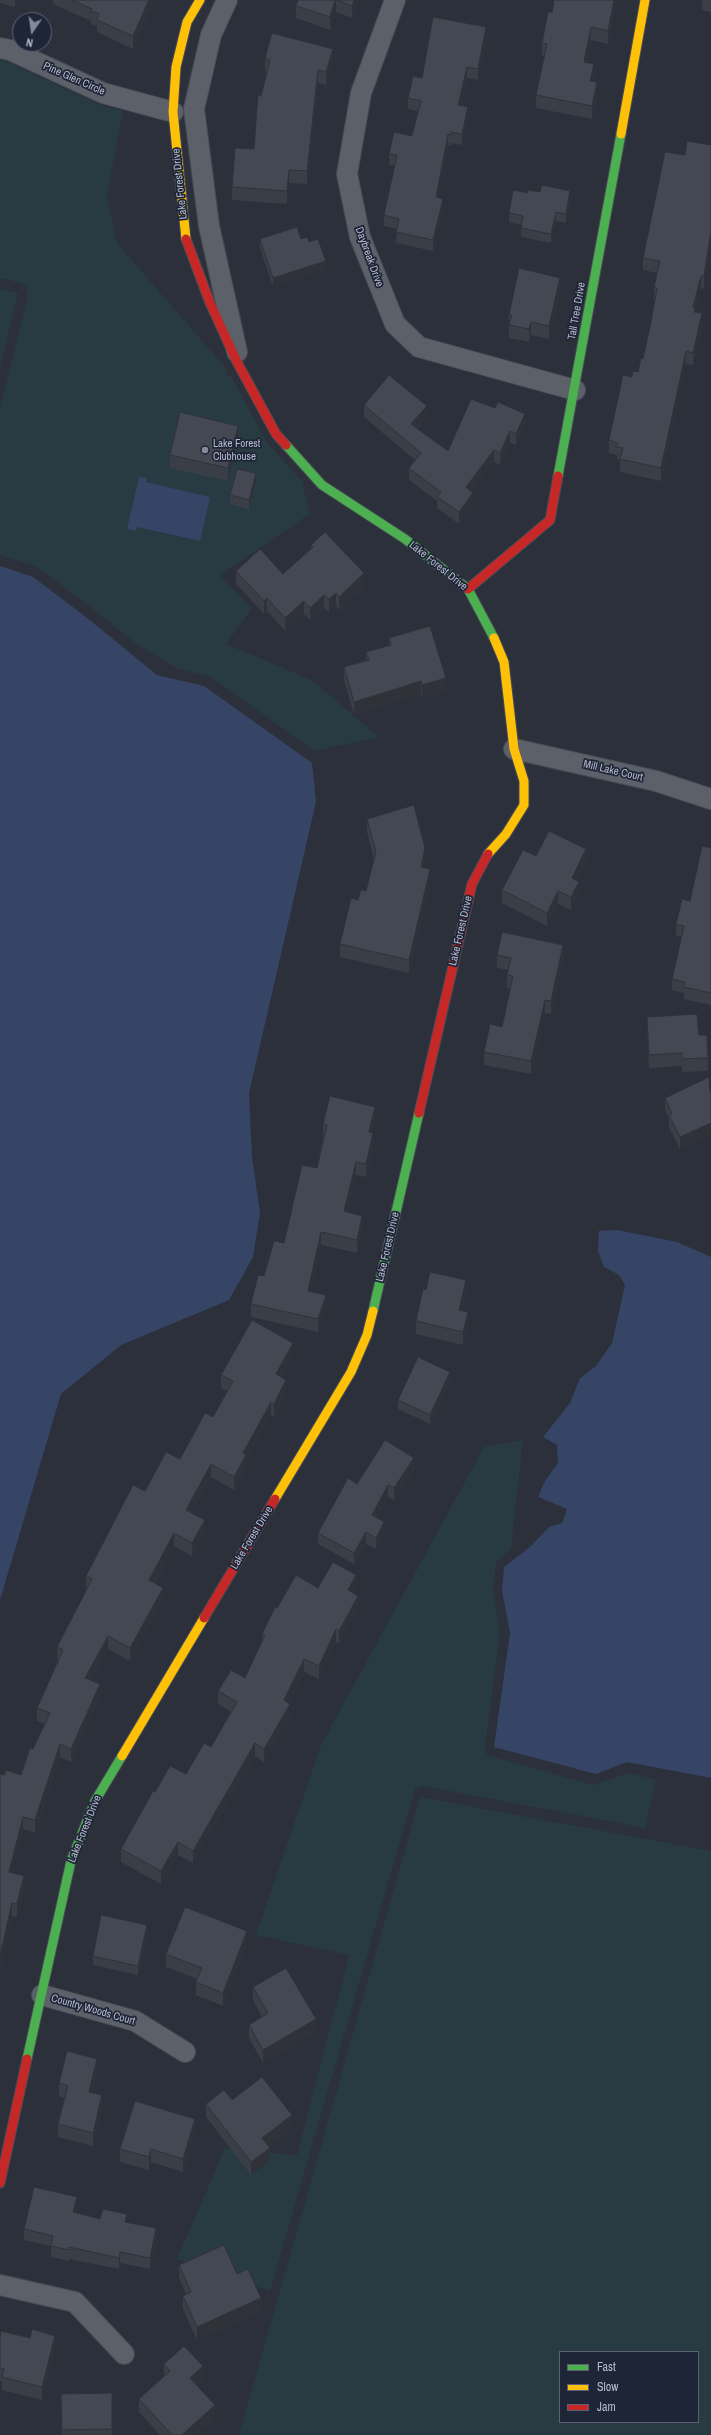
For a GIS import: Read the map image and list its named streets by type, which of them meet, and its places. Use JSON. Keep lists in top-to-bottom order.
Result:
{
  "streets": {
    "street": [
      "Pine Glen Circle",
      "Lake Forest Drive",
      "Daybreak Drive",
      "Tall Tree Drive",
      "Mill Lake Court",
      "Country Woods Court"
    ]
  },
  "crossings": [
    ["Pine Glen Circle", "Lake Forest Drive"],
    ["Lake Forest Drive", "Tall Tree Drive"],
    ["Lake Forest Drive", "Mill Lake Court"],
    ["Lake Forest Drive", "Country Woods Court"],
    ["Daybreak Drive", "Tall Tree Drive"]
  ],
  "places": ["Lake Forest Clubhouse"],
  "legend": ["Fast", "Slow", "Jam"],
  "north": "bottom"
}
